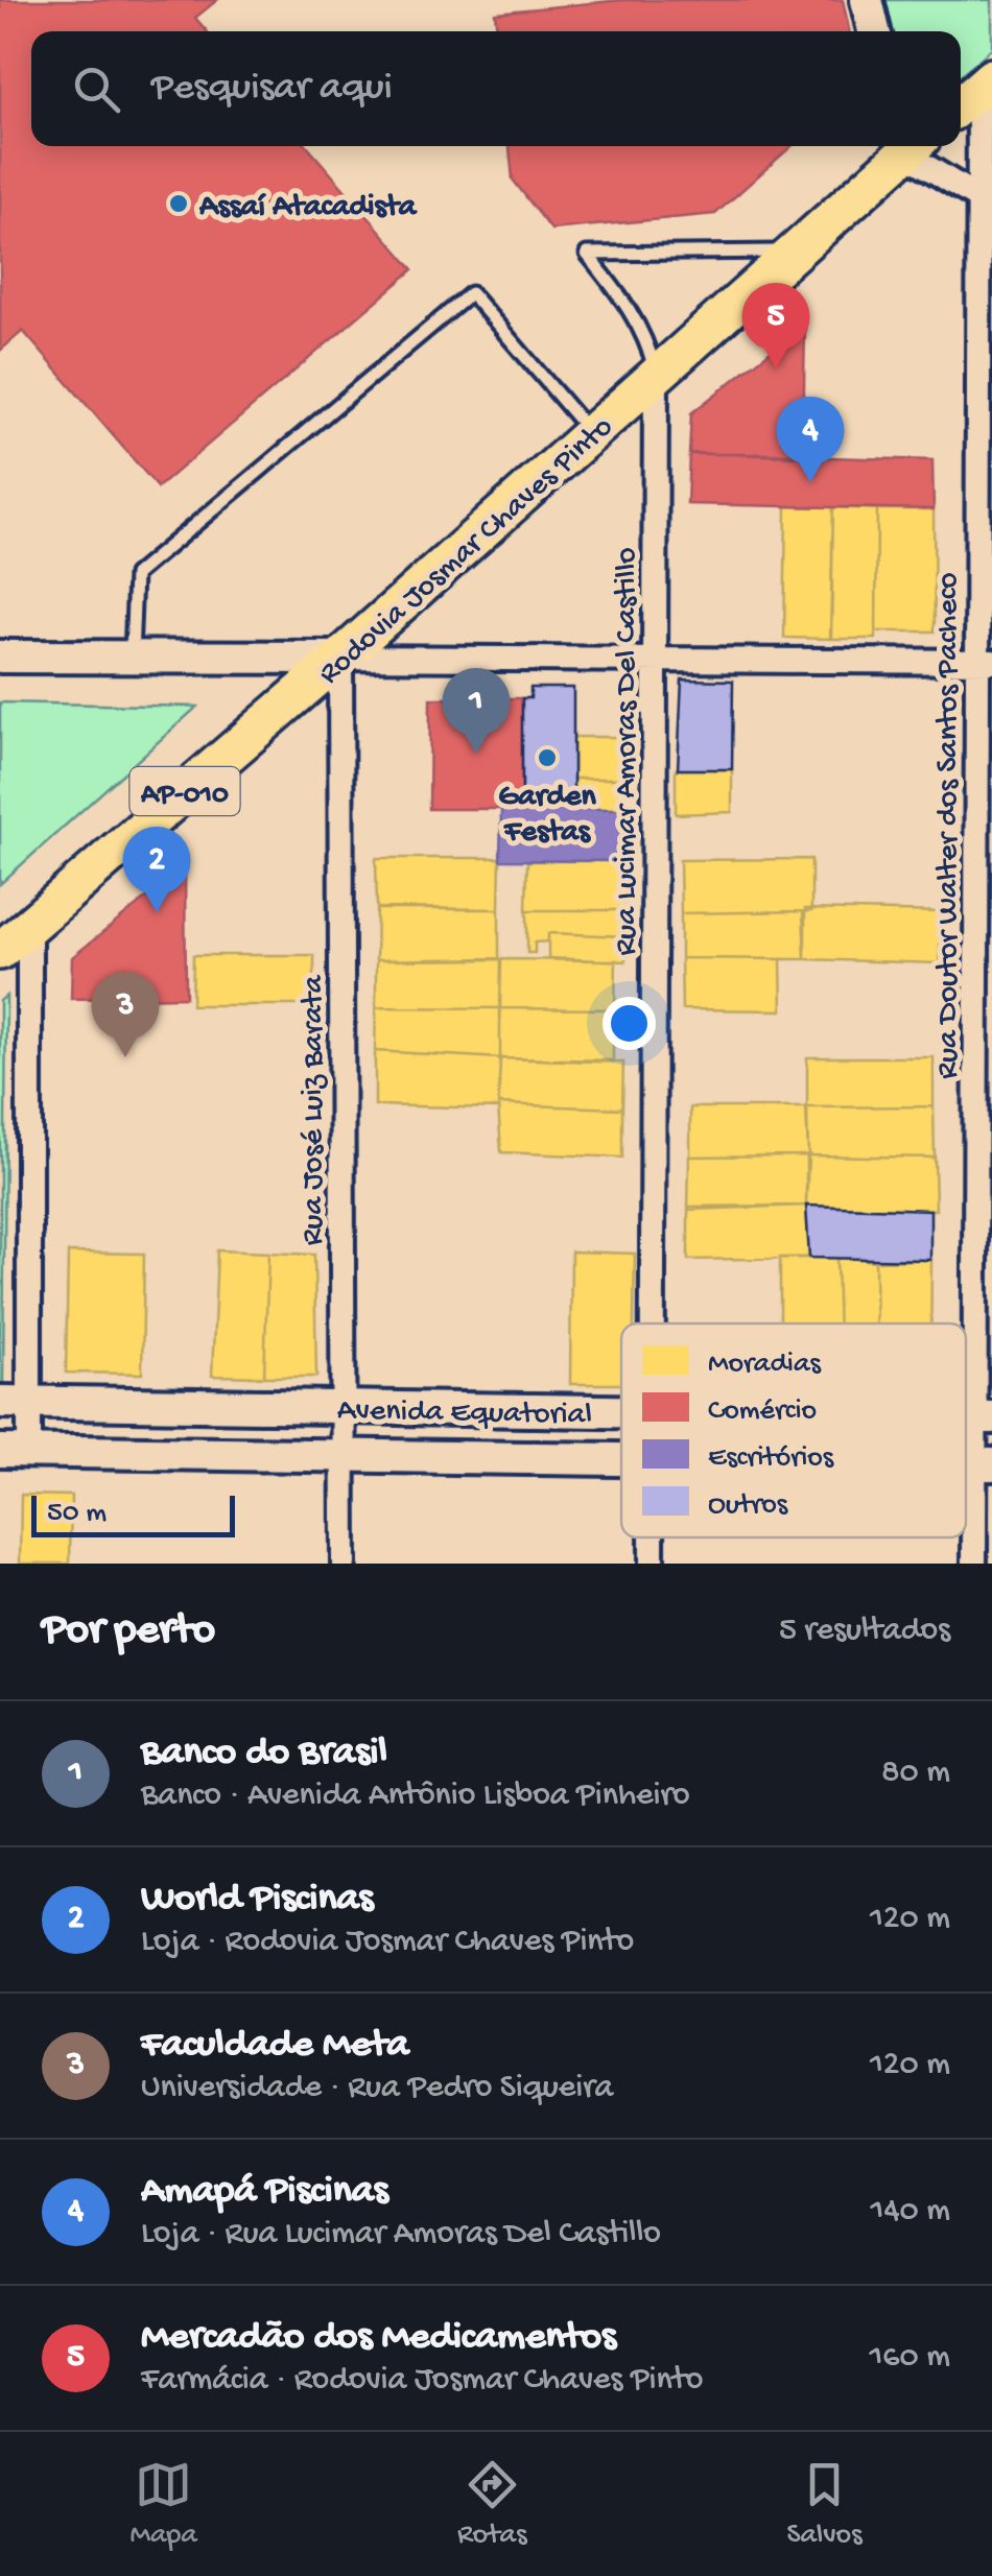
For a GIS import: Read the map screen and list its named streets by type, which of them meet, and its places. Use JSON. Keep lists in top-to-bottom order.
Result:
{
  "streets": {
    "main road": ["Rodovia Josmar Chaves Pinto", "AP-010"],
    "street": [
      "Rua Lucimar Amoras Del Castillo",
      "Rua Doutor Walter dos Santos Pacheco",
      "Rua José Luiz Barata",
      "Avenida Equatorial"
    ]
  },
  "crossings": [
    ["Rodovia Josmar Chaves Pinto", "Rua Lucimar Amoras Del Castillo"],
    ["Rodovia Josmar Chaves Pinto", "Rua José Luiz Barata"],
    ["Rua José Luiz Barata", "Avenida Equatorial"]
  ],
  "places": ["Assaí Atacadista", "Garden Festas"],
  "legend": [
    "Moradias",
    "Comércio",
    "Escritórios",
    "Outros"
  ],
  "scale_bar": "50 m",
  "page": {
    "search": "Pesquisar aqui",
    "pins": [
      "5",
      "4",
      "1",
      "2",
      "3"
    ],
    "scale": "50 m",
    "heading": ["Por perto", "5 resultados"],
    "list": [
      {
        "mark": "1",
        "name": "Banco do Brasil",
        "note": "Banco · Avenida Antônio Lisboa Pinheiro",
        "value": "80 m"
      },
      {
        "mark": "2",
        "name": "World Piscinas",
        "note": "Loja · Rodovia Josmar Chaves Pinto",
        "value": "120 m"
      },
      {
        "mark": "3",
        "name": "Faculdade Meta",
        "note": "Universidade · Rua Pedro Siqueira",
        "value": "120 m"
      },
      {
        "mark": "4",
        "name": "Amapá Piscinas",
        "note": "Loja · Rua Lucimar Amoras Del Castillo",
        "value": "140 m"
      },
      {
        "mark": "5",
        "name": "Mercadão dos Medicamentos",
        "note": "Farmácia · Rodovia Josmar Chaves Pinto",
        "value": "160 m"
      }
    ],
    "nav": ["Mapa", "Rotas", "Salvos"]
  }
}
